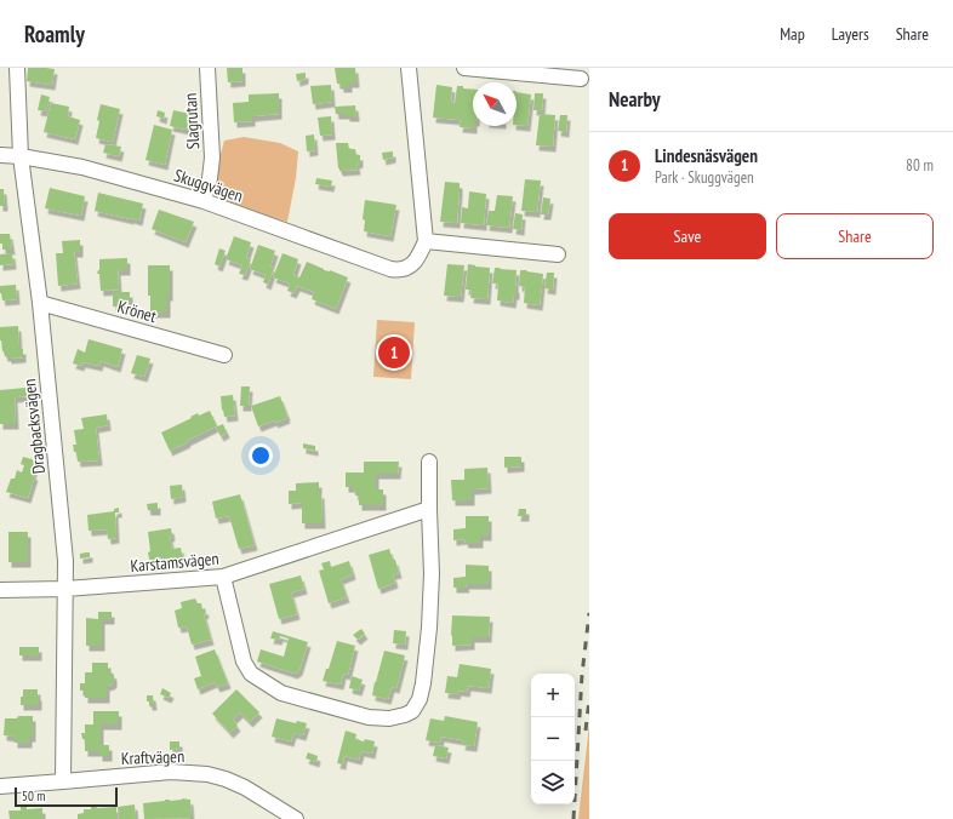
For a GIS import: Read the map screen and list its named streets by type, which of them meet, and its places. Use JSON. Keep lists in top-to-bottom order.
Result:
{
  "streets": {
    "street": [
      "Slagrutan",
      "Skuggvägen",
      "Krönet",
      "Dragbacksvägen",
      "Karstamsvägen",
      "Kraftvägen"
    ]
  },
  "crossings": [
    ["Slagrutan", "Skuggvägen"],
    ["Skuggvägen", "Dragbacksvägen"],
    ["Krönet", "Dragbacksvägen"],
    ["Dragbacksvägen", "Karstamsvägen"],
    ["Dragbacksvägen", "Kraftvägen"]
  ],
  "scale_bar": "50 m",
  "north": "top left",
  "page": {
    "header": "Roamly",
    "nav": ["Map", "Layers", "Share"],
    "heading": "Nearby",
    "list": [
      {
        "mark": "1",
        "name": "Lindesnäsvägen",
        "note": "Park · Skuggvägen",
        "value": "80 m"
      }
    ],
    "buttons": ["Save", "Share"],
    "pins": "1",
    "map_buttons": ["+", "−"],
    "scale": "50 m"
  }
}
